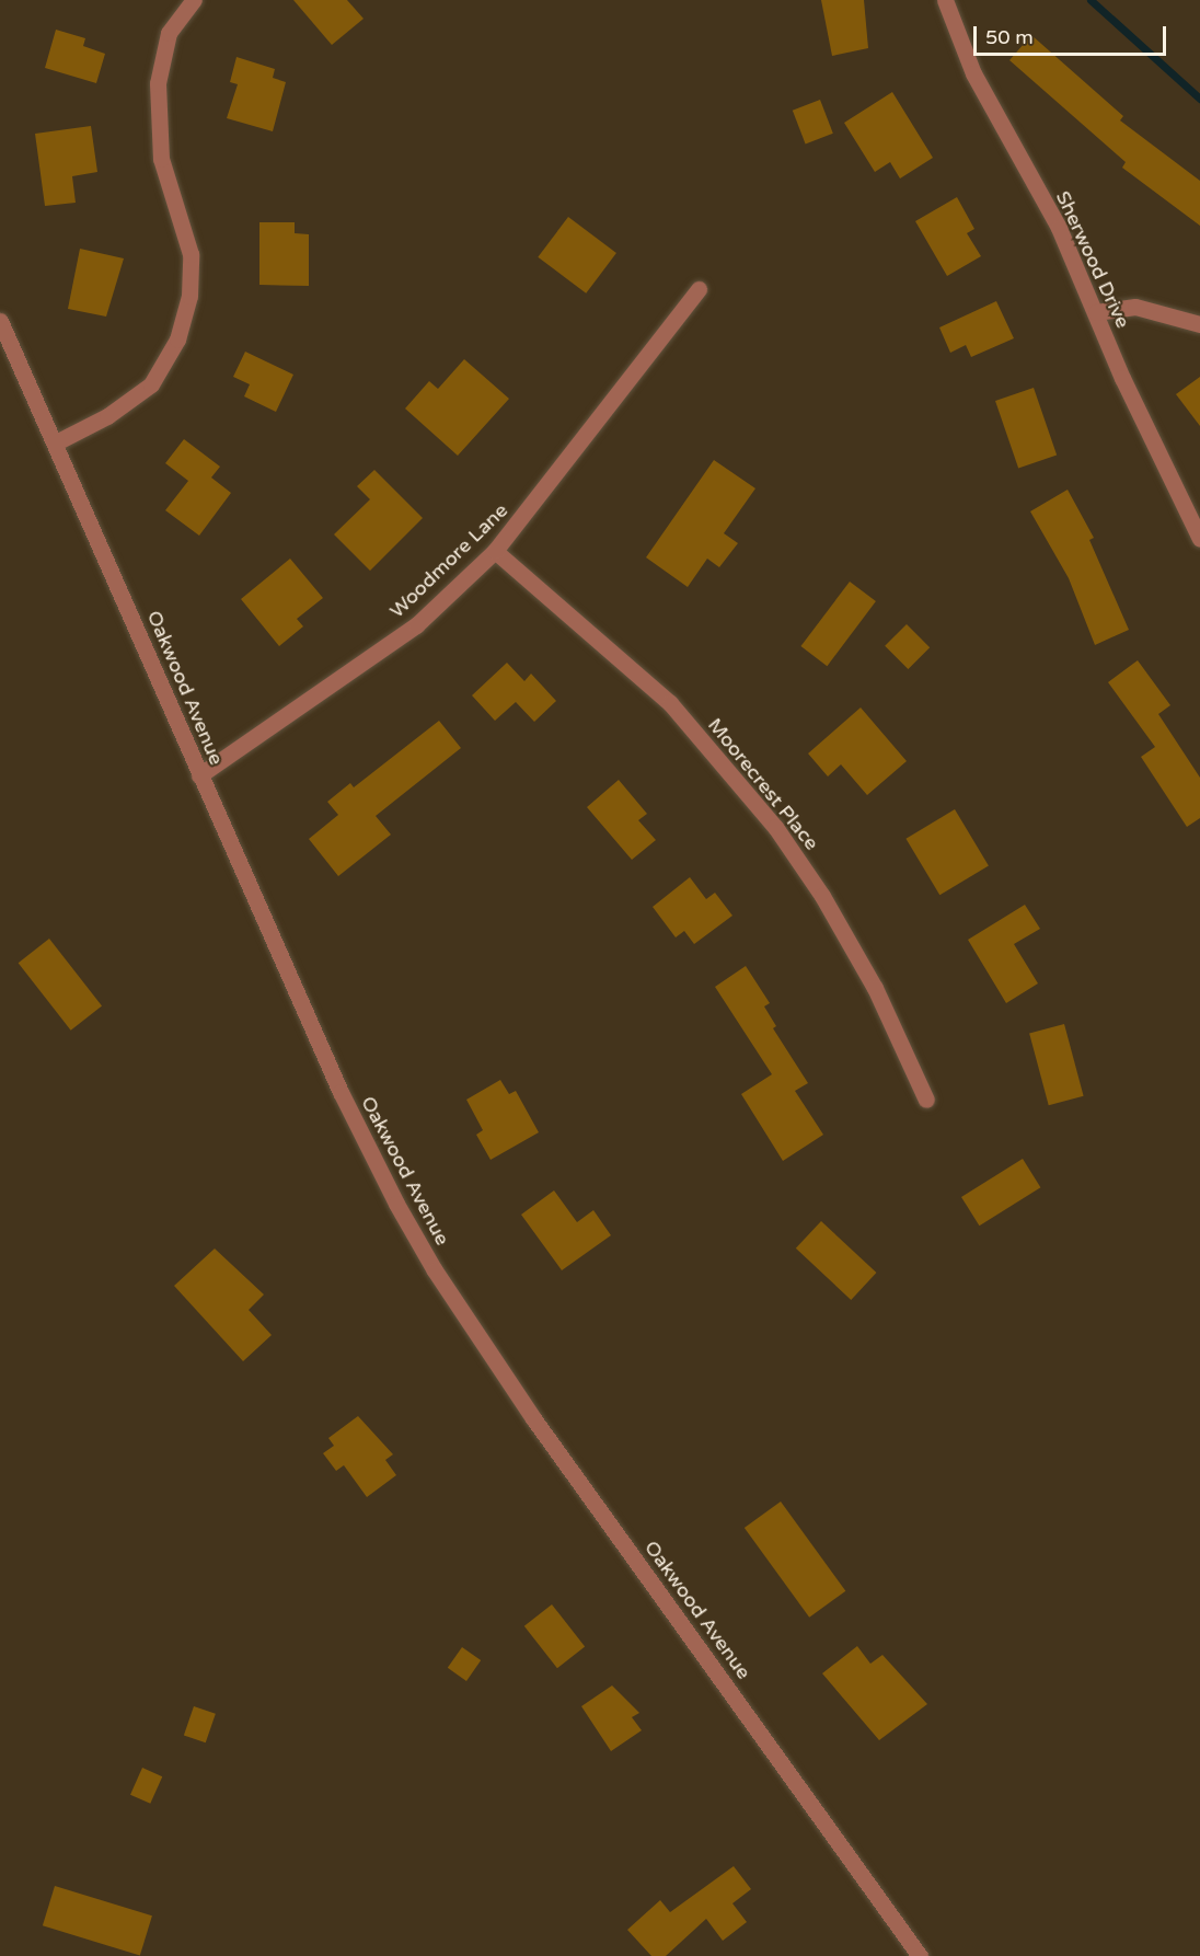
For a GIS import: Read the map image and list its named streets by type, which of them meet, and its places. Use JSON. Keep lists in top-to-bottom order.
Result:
{
  "streets": {
    "street": [
      "Sherwood Drive",
      "Woodmore Lane",
      "Oakwood Avenue",
      "Moorecrest Place"
    ]
  },
  "crossings": [
    ["Woodmore Lane", "Oakwood Avenue"],
    ["Woodmore Lane", "Moorecrest Place"]
  ],
  "scale_bar": "50 m"
}
